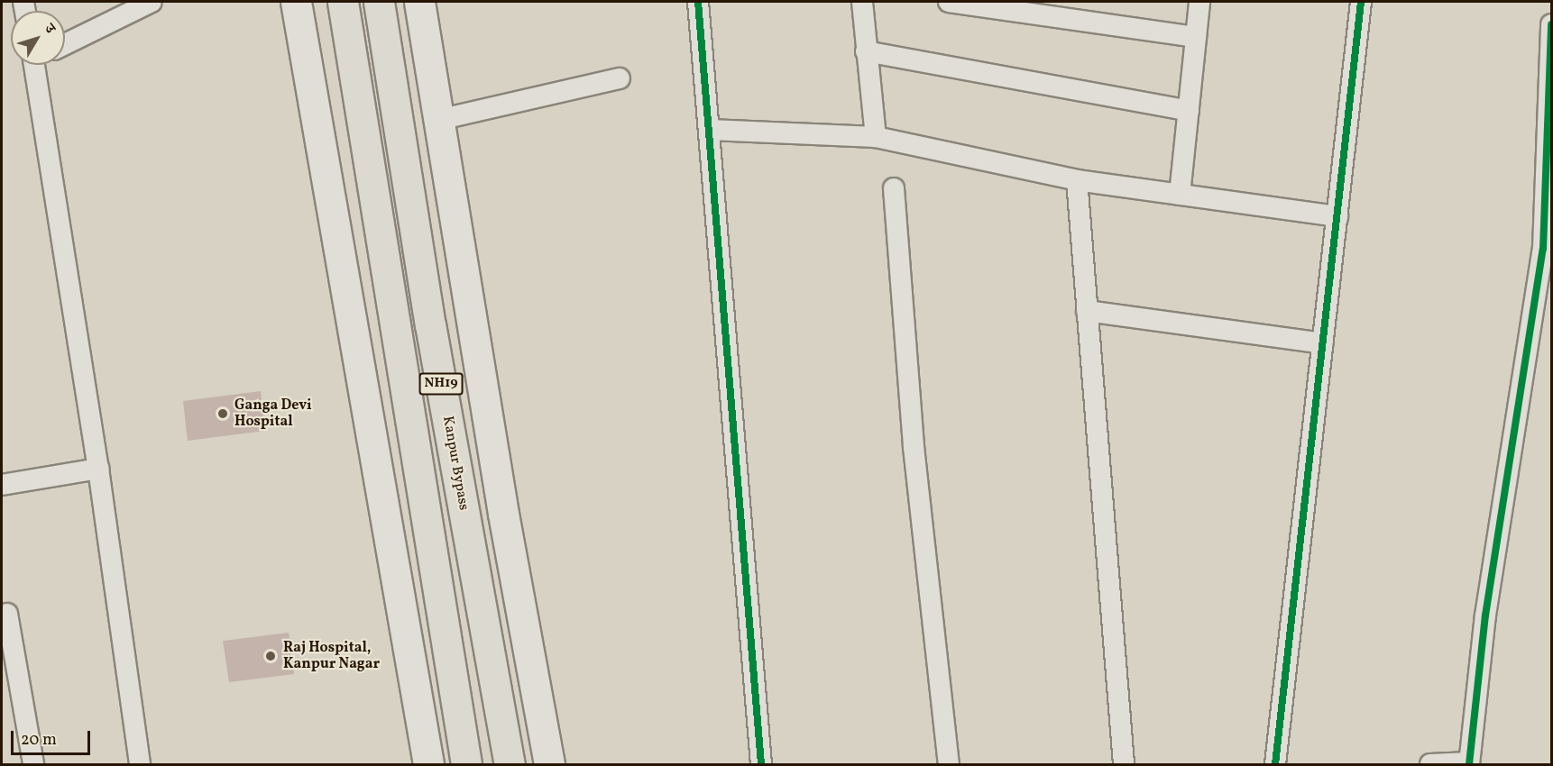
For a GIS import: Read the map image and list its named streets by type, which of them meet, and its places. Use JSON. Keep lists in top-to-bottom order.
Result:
{
  "streets": {
    "highway": ["NH19", "Kanpur Bypass"]
  },
  "places": ["Ganga Devi Hospital", "Raj Hospital, Kanpur Nagar"],
  "scale_bar": "20 m",
  "north": "top right"
}
